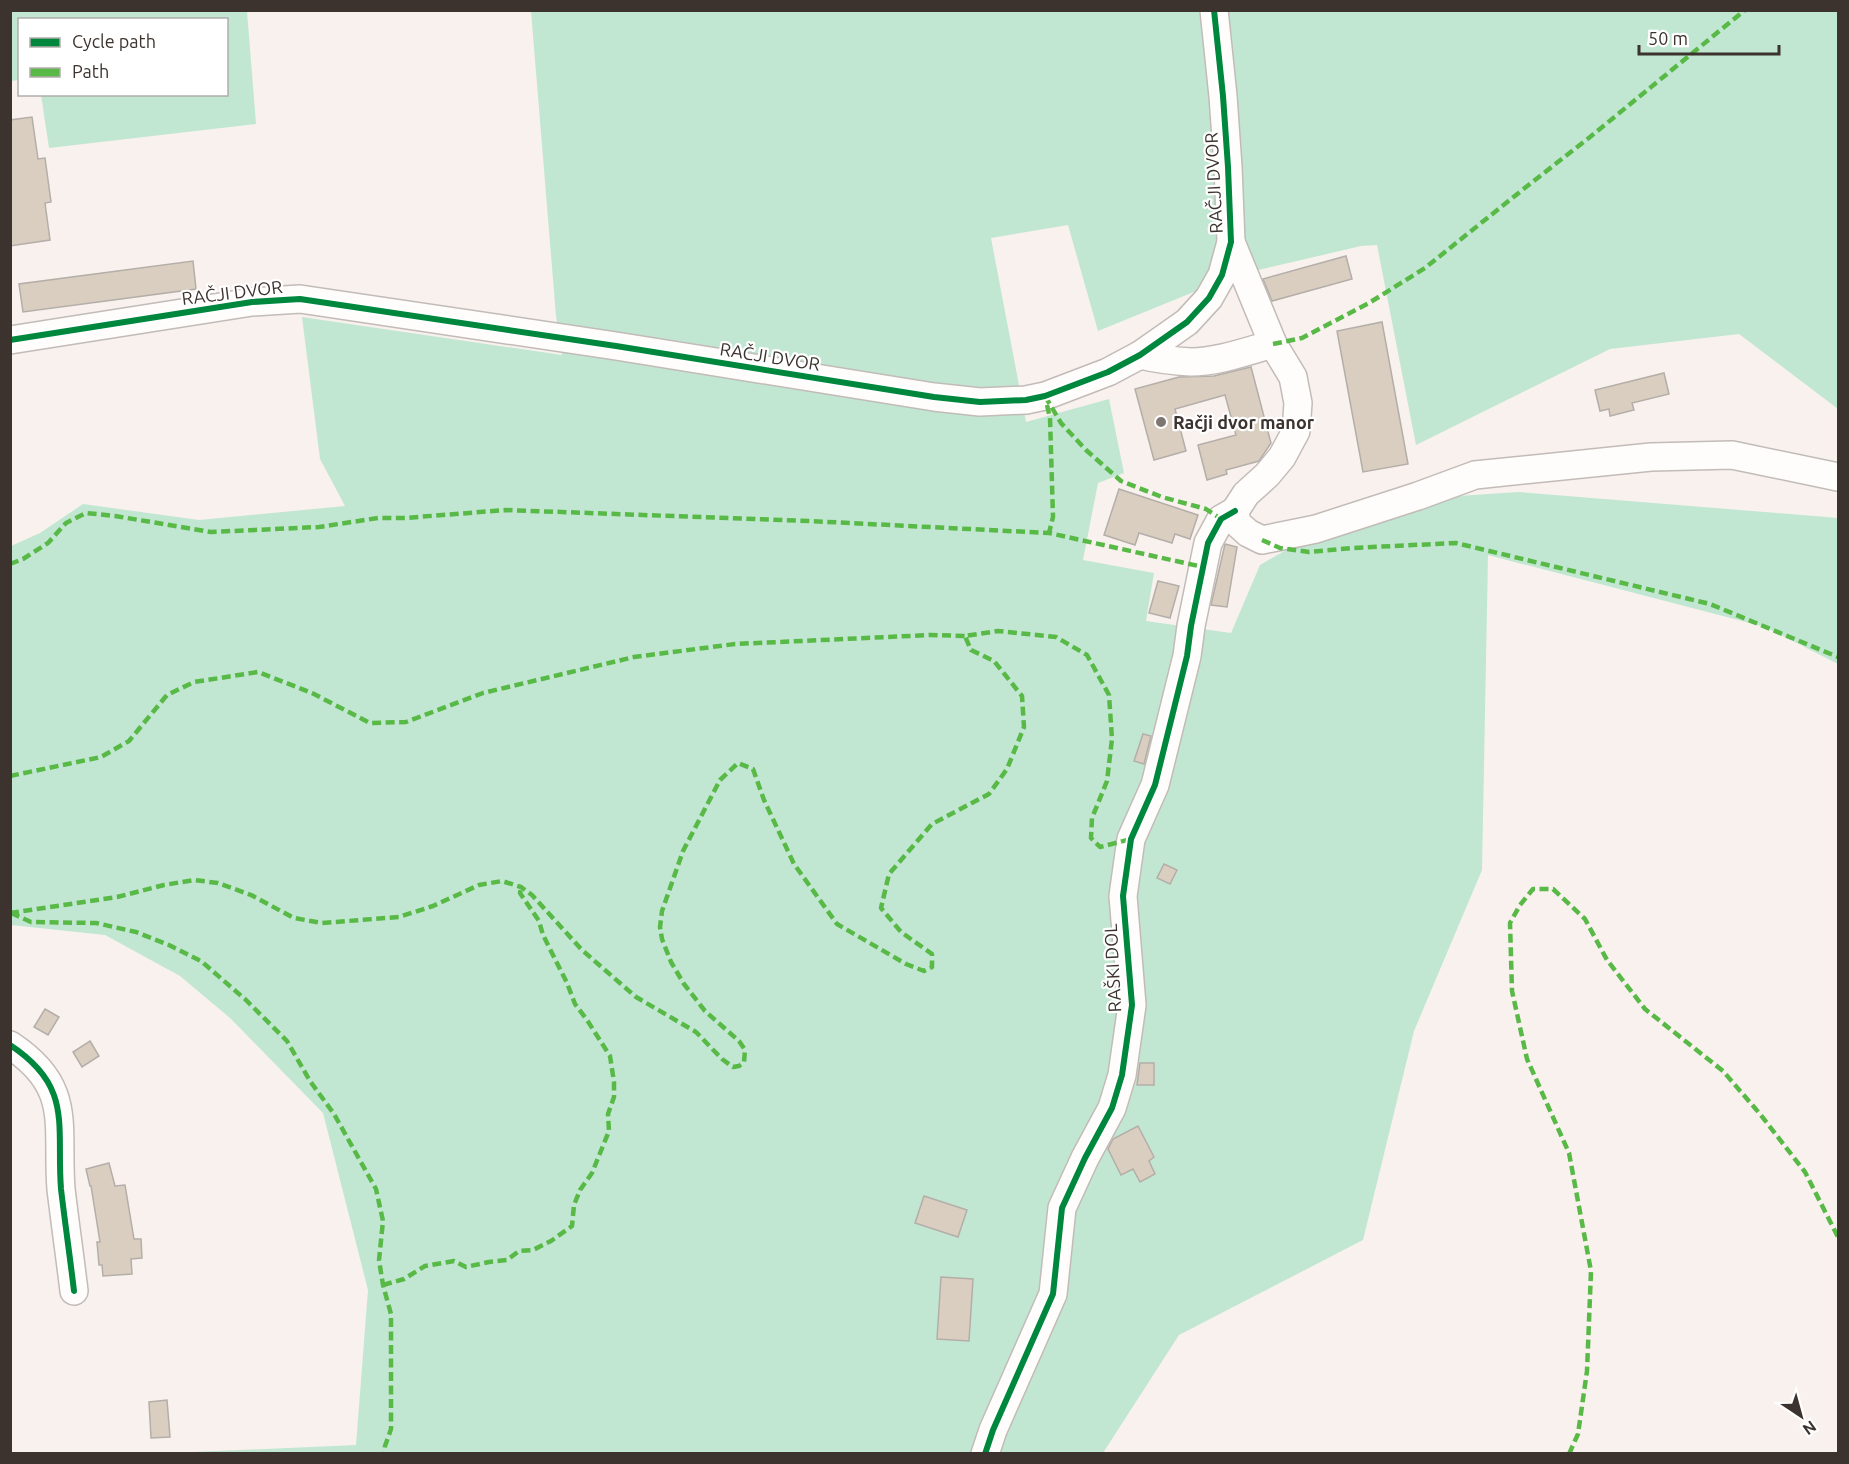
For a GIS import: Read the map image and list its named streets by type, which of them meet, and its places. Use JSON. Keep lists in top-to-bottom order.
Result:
{
  "streets": {
    "street": ["RAČJI DVOR", "RAŠKI DOL"]
  },
  "crossings": [
    ["RAČJI DVOR", "RAŠKI DOL"]
  ],
  "places": ["Račji dvor manor"],
  "legend": ["Cycle path", "Path"],
  "scale_bar": "50 m",
  "north": "bottom right"
}
